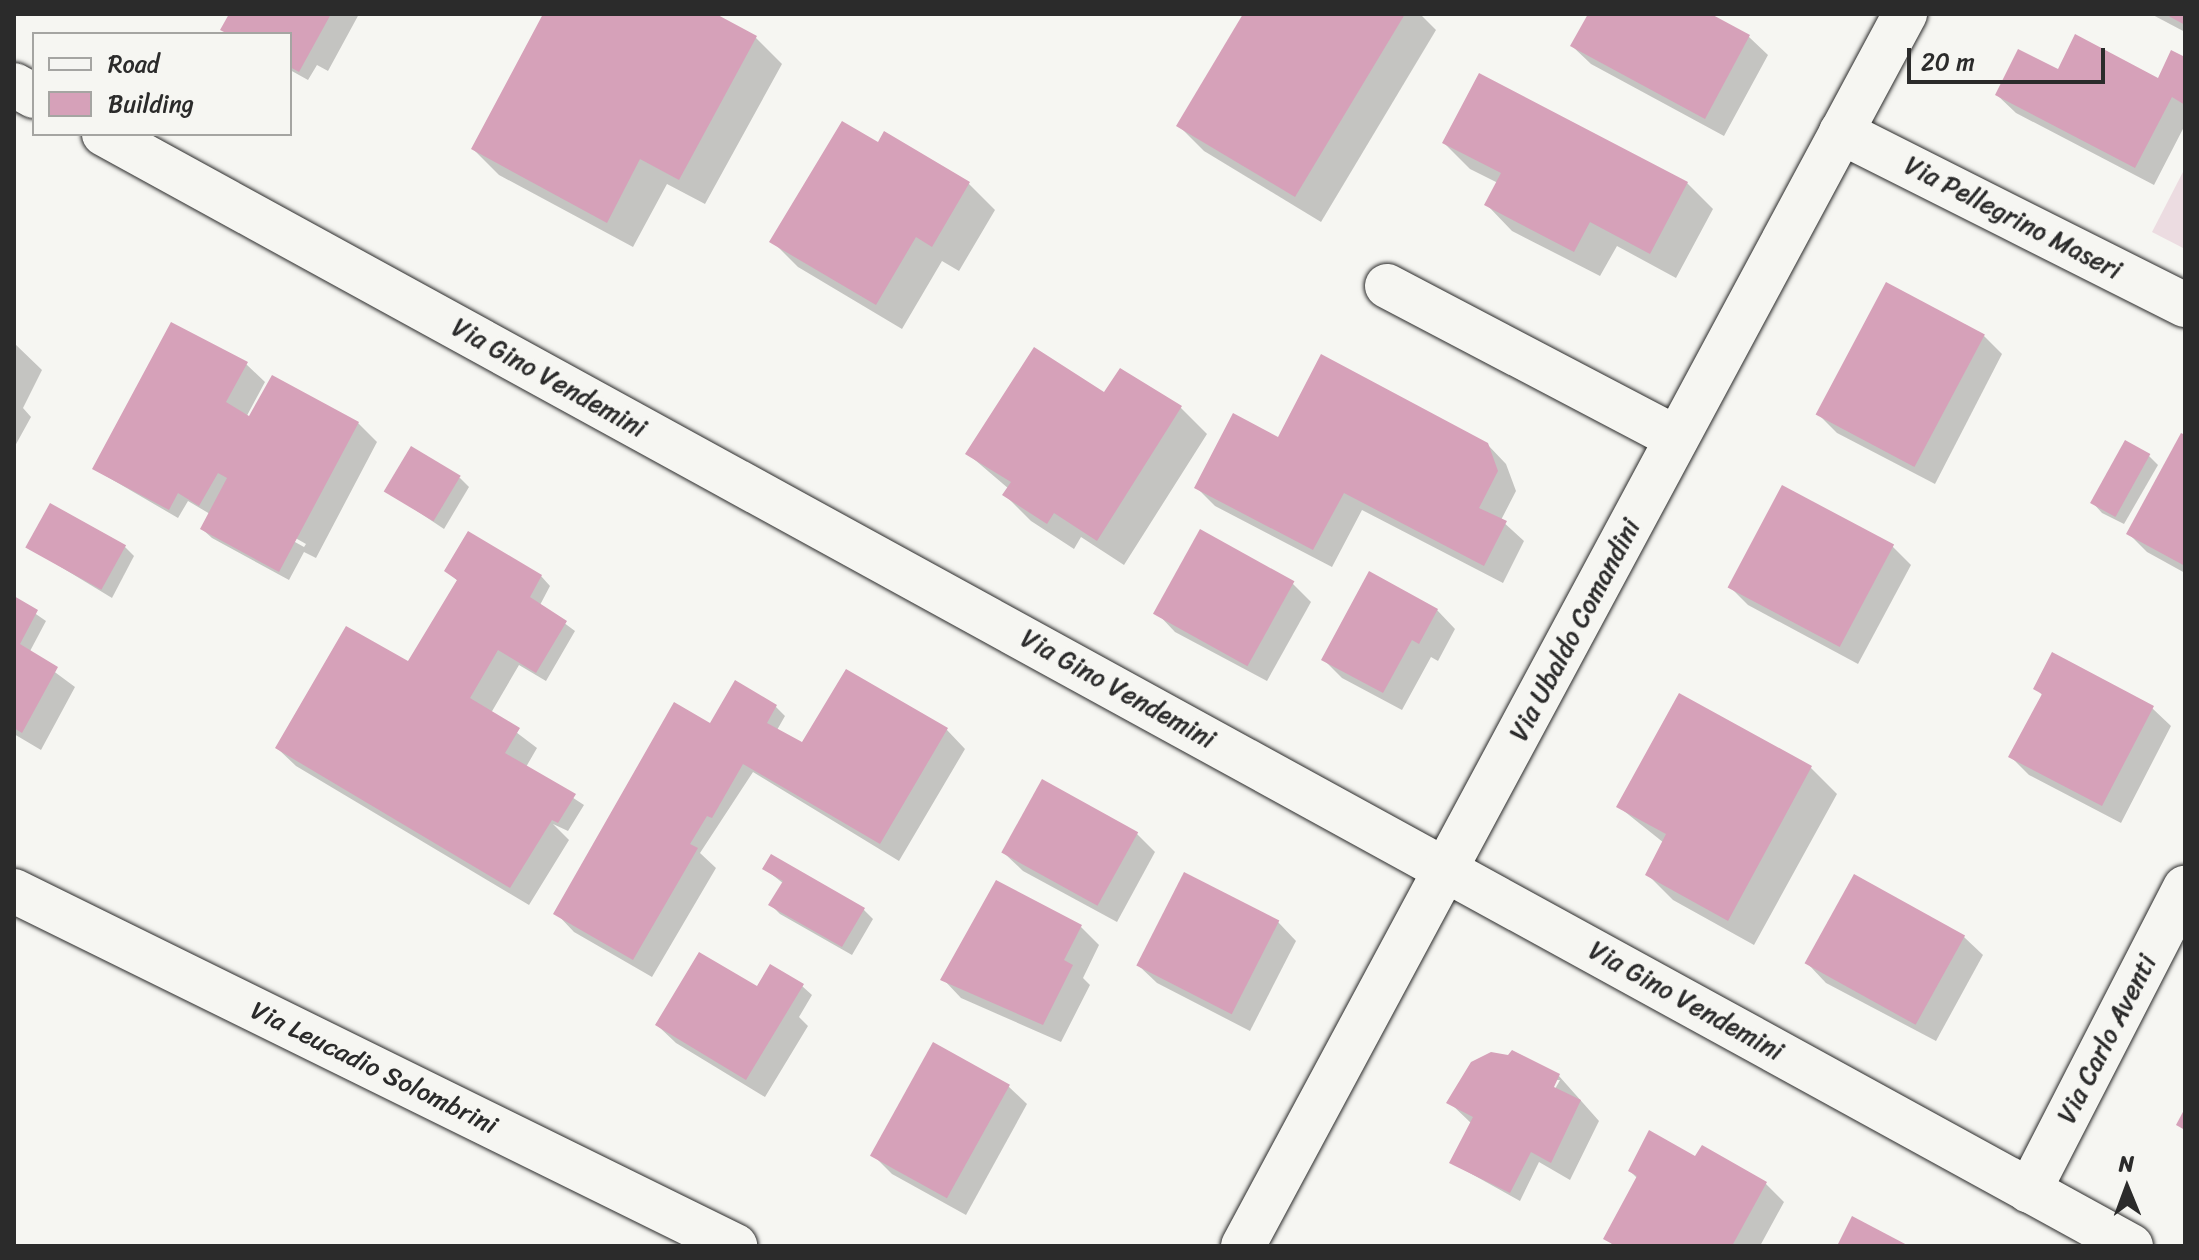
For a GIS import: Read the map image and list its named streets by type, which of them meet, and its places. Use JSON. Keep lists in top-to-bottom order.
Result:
{
  "streets": {
    "street": [
      "Via Pellegrino Maseri",
      "Via Gino Vendemini",
      "Via Ubaldo Comandini",
      "Via Carlo Aventi",
      "Via Leucadio Solombrini"
    ]
  },
  "crossings": [
    ["Via Pellegrino Maseri", "Via Ubaldo Comandini"],
    ["Via Gino Vendemini", "Via Ubaldo Comandini"],
    ["Via Gino Vendemini", "Via Carlo Aventi"]
  ],
  "legend": ["Road", "Building"],
  "scale_bar": "20 m",
  "north": "top"
}
